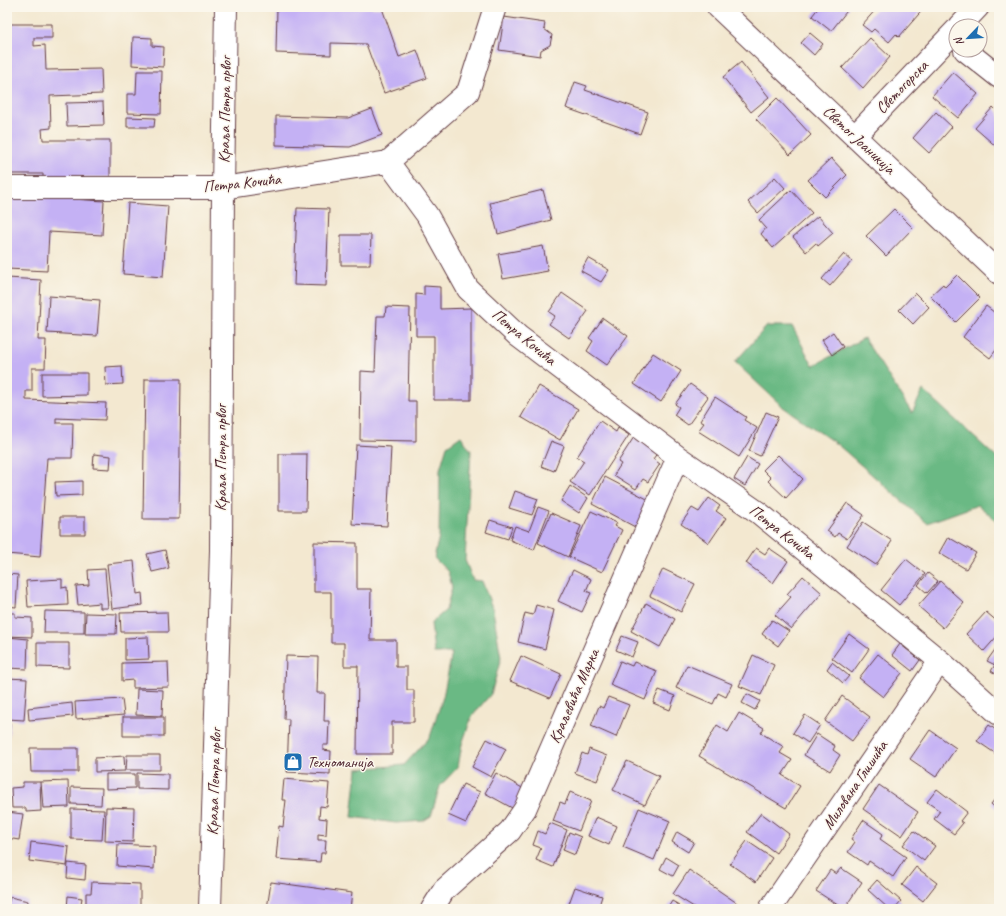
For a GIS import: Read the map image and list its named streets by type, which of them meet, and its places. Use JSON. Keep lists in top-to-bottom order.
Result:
{
  "streets": {
    "street": [
      "Светогорска",
      "Краља Петра првог",
      "Светог Јоаникија",
      "Петра Кочића",
      "Краљевића Марка",
      "Милована Глишића"
    ]
  },
  "crossings": [
    ["Светогорска", "Светог Јоаникија"],
    ["Краља Петра првог", "Петра Кочића"],
    ["Петра Кочића", "Краљевића Марка"],
    ["Петра Кочића", "Милована Глишића"]
  ],
  "places": {
    "shop": ["Техноманија"]
  },
  "north": "bottom left"
}
